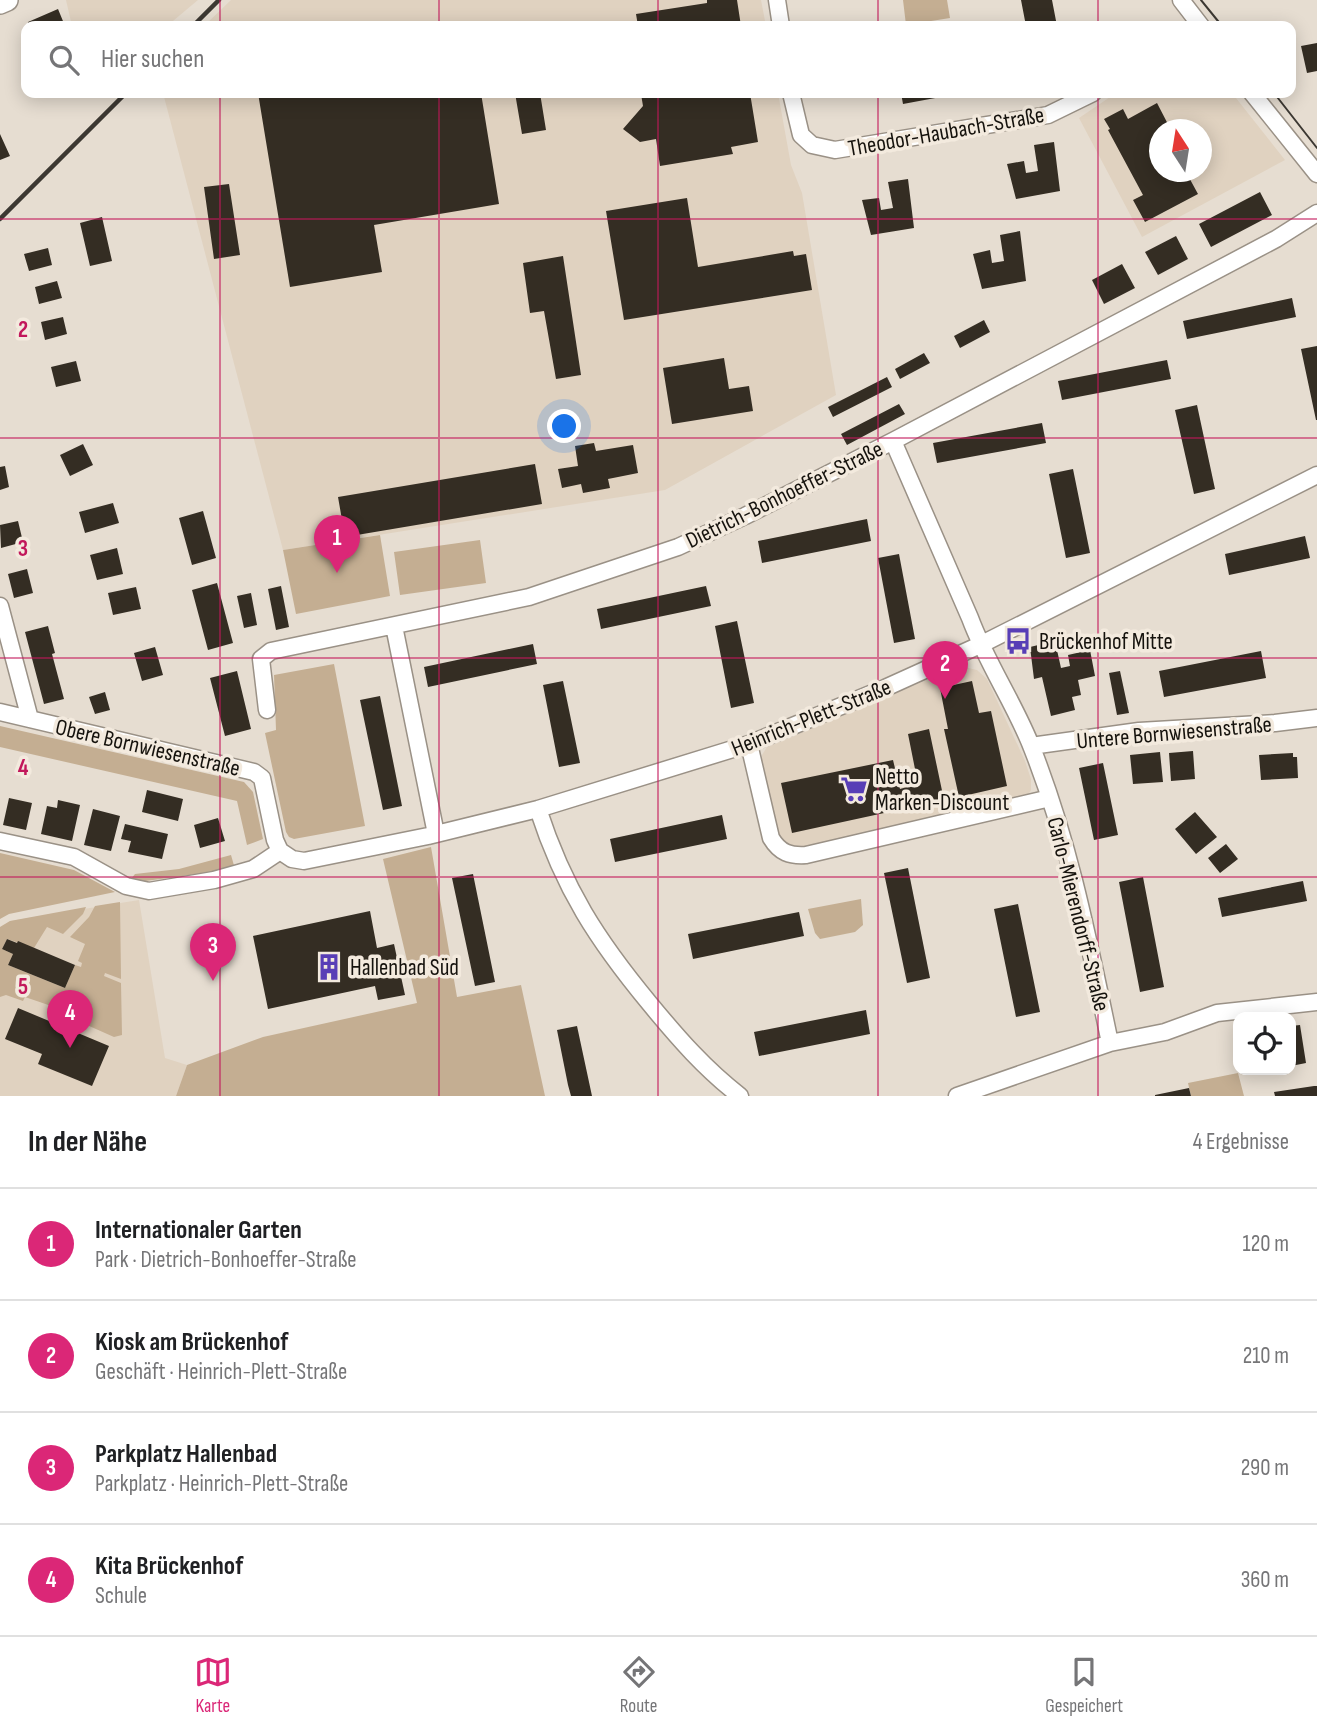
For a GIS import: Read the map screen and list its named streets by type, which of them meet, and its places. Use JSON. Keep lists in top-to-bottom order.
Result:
{
  "streets": {
    "street": [
      "Theodor-Haubach-Straße",
      "Dietrich-Bonhoeffer-Straße",
      "Heinrich-Plett-Straße",
      "Untere Bornwiesenstraße",
      "Obere Bornwiesenstraße",
      "Carlo-Mierendorff-Straße"
    ]
  },
  "crossings": [
    ["Dietrich-Bonhoeffer-Straße", "Carlo-Mierendorff-Straße"],
    ["Heinrich-Plett-Straße", "Obere Bornwiesenstraße"],
    ["Heinrich-Plett-Straße", "Carlo-Mierendorff-Straße"],
    ["Untere Bornwiesenstraße", "Carlo-Mierendorff-Straße"]
  ],
  "places": {
    "bus stop": ["Brückenhof Mitte"],
    "supermarket": ["Netto Marken-Discount"],
    "building": ["Hallenbad Süd"]
  },
  "north": "top",
  "page": {
    "search": "Hier suchen",
    "pins": [
      "1",
      "2",
      "3",
      "4"
    ],
    "heading": ["In der Nähe", "4 Ergebnisse"],
    "list": [
      {
        "mark": "1",
        "name": "Internationaler Garten",
        "note": "Park · Dietrich-Bonhoeffer-Straße",
        "value": "120 m"
      },
      {
        "mark": "2",
        "name": "Kiosk am Brückenhof",
        "note": "Geschäft · Heinrich-Plett-Straße",
        "value": "210 m"
      },
      {
        "mark": "3",
        "name": "Parkplatz Hallenbad",
        "note": "Parkplatz · Heinrich-Plett-Straße",
        "value": "290 m"
      },
      {
        "mark": "4",
        "name": "Kita Brückenhof",
        "note": "Schule",
        "value": "360 m"
      }
    ],
    "nav": ["Karte", "Route", "Gespeichert"]
  },
  "grid": {
    "rows": [
      "2",
      "3",
      "4",
      "5"
    ]
  }
}
